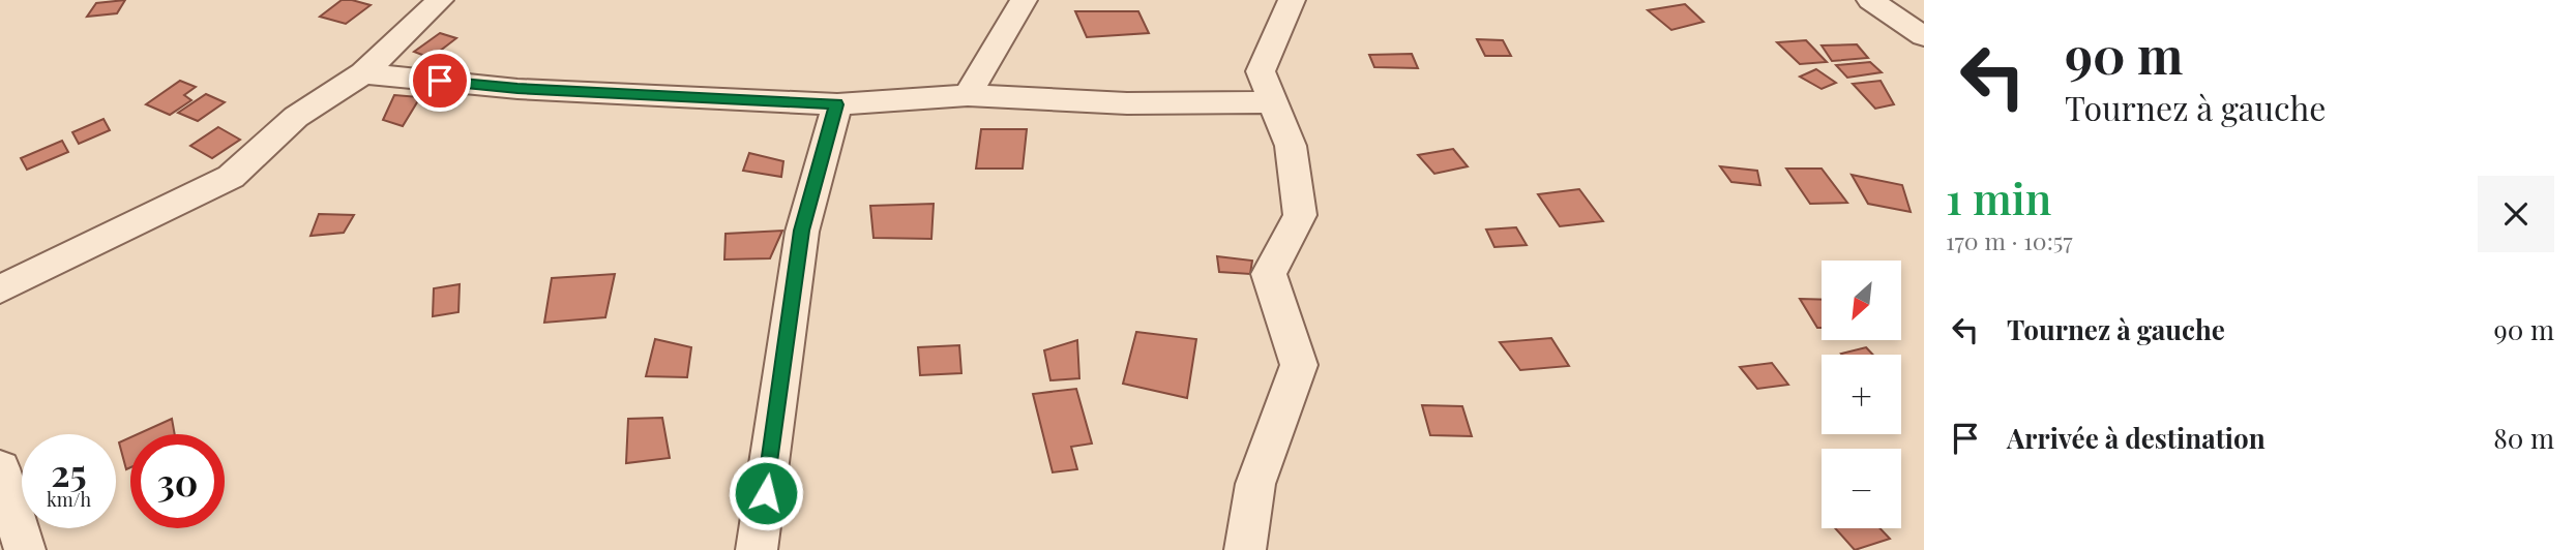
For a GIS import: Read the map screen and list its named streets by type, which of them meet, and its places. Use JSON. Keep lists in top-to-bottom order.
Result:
{
  "north": "bottom left",
  "page": {
    "turn": ["90 m", "Tournez à gauche"],
    "heading": ["1 min", "170 m · 10:57"],
    "map_buttons": ["+", "−"],
    "list": [
      {
        "name": "Tournez à gauche",
        "value": "90 m"
      },
      {
        "name": "Arrivée à destination",
        "value": "80 m"
      }
    ],
    "speed": "25 km/h",
    "limit": "30"
  }
}
